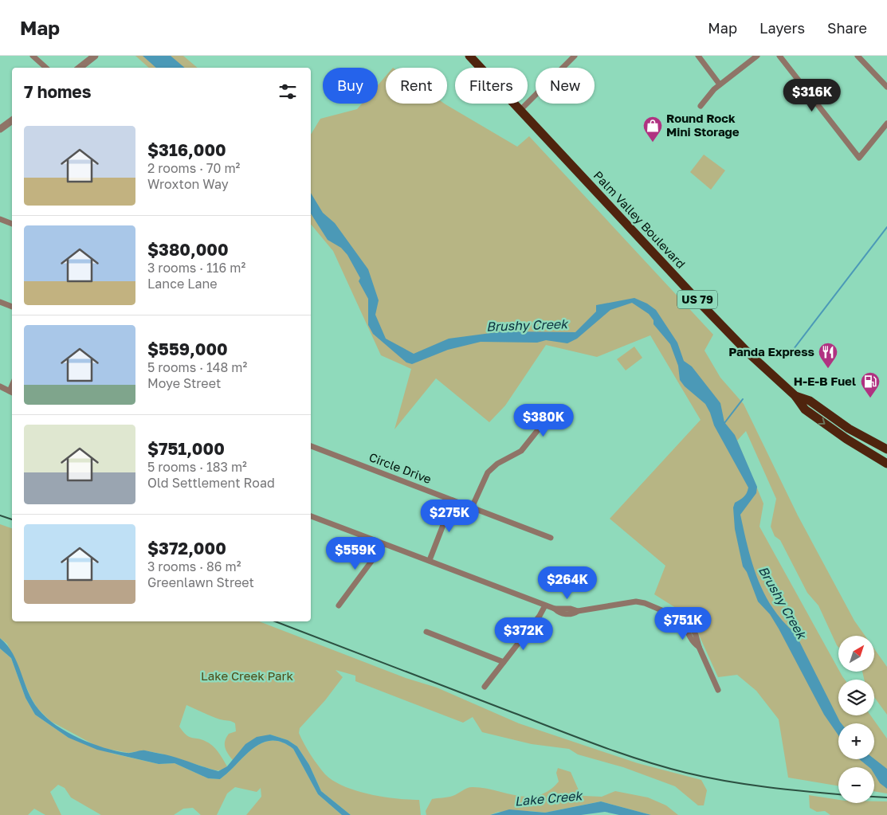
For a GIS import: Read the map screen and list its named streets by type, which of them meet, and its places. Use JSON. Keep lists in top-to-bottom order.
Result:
{
  "streets": {
    "highway": ["Palm Valley Boulevard", "US 79"],
    "street": ["Circle Drive"]
  },
  "water": ["Brushy Creek", "Lake Creek"],
  "parks": ["Lake Creek Park"],
  "places": {
    "shop": ["Round Rock Mini Storage"],
    "restaurant": ["Panda Express"],
    "fuel station": ["H-E-B Fuel"]
  },
  "north": "top right",
  "page": {
    "header": "Map",
    "nav": ["Map", "Layers", "Share"],
    "chip": [
      "Buy",
      "Rent",
      "Filters",
      "New"
    ],
    "heading": "7 homes",
    "price": [
      "$316K",
      "$380K",
      "$275K",
      "$559K",
      "$264K",
      "$751K",
      "$372K"
    ],
    "list": [
      {
        "name": "$316,000",
        "note": "2 rooms · 70 m² · Wroxton Way"
      },
      {
        "name": "$380,000",
        "note": "3 rooms · 116 m² · Lance Lane"
      },
      {
        "name": "$559,000",
        "note": "5 rooms · 148 m² · Moye Street"
      },
      {
        "name": "$751,000",
        "note": "5 rooms · 183 m² · Old Settlement Road"
      },
      {
        "name": "$372,000",
        "note": "3 rooms · 86 m² · Greenlawn Street"
      }
    ],
    "map_buttons": ["+", "−"]
  }
}
